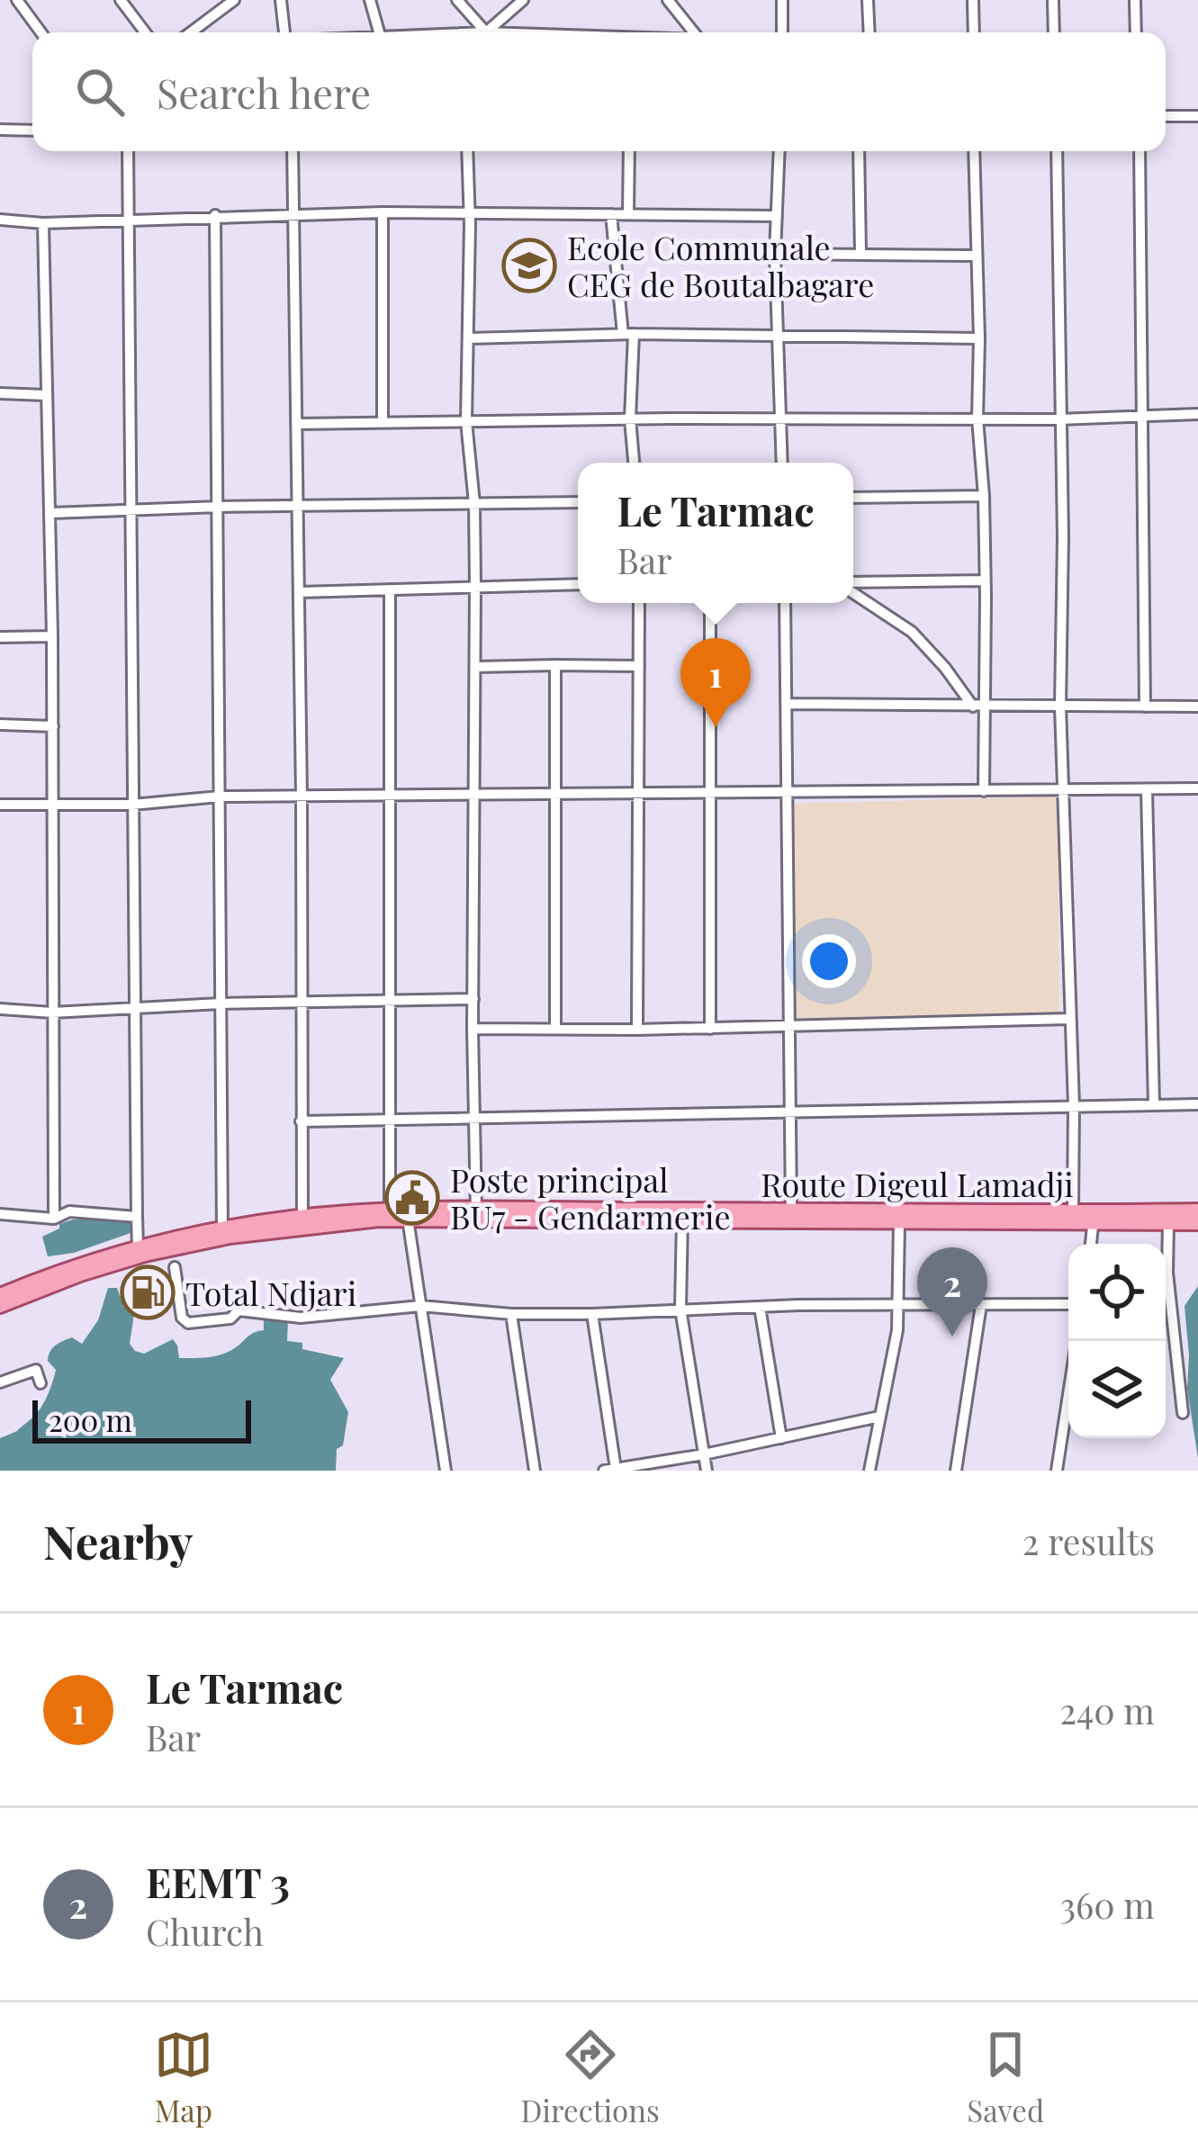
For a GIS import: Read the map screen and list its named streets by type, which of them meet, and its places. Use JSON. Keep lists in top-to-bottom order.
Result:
{
  "streets": {
    "main road": ["Route Digeul Lamadji"]
  },
  "places": {
    "school or university": ["Ecole Communale CEG de Boutalbagare"],
    "public building": ["Poste principal BU7 - Gendarmerie"],
    "fuel station": ["Total Ndjari"]
  },
  "scale_bar": "200 m",
  "page": {
    "search": "Search here",
    "popup": ["Le Tarmac", "Bar"],
    "pins": ["1", "2"],
    "scale": "200 m",
    "heading": ["Nearby", "2 results"],
    "list": [
      {
        "mark": "1",
        "name": "Le Tarmac",
        "note": "Bar",
        "value": "240 m"
      },
      {
        "mark": "2",
        "name": "EEMT 3",
        "note": "Church",
        "value": "360 m"
      }
    ],
    "nav": ["Map", "Directions", "Saved"]
  }
}
